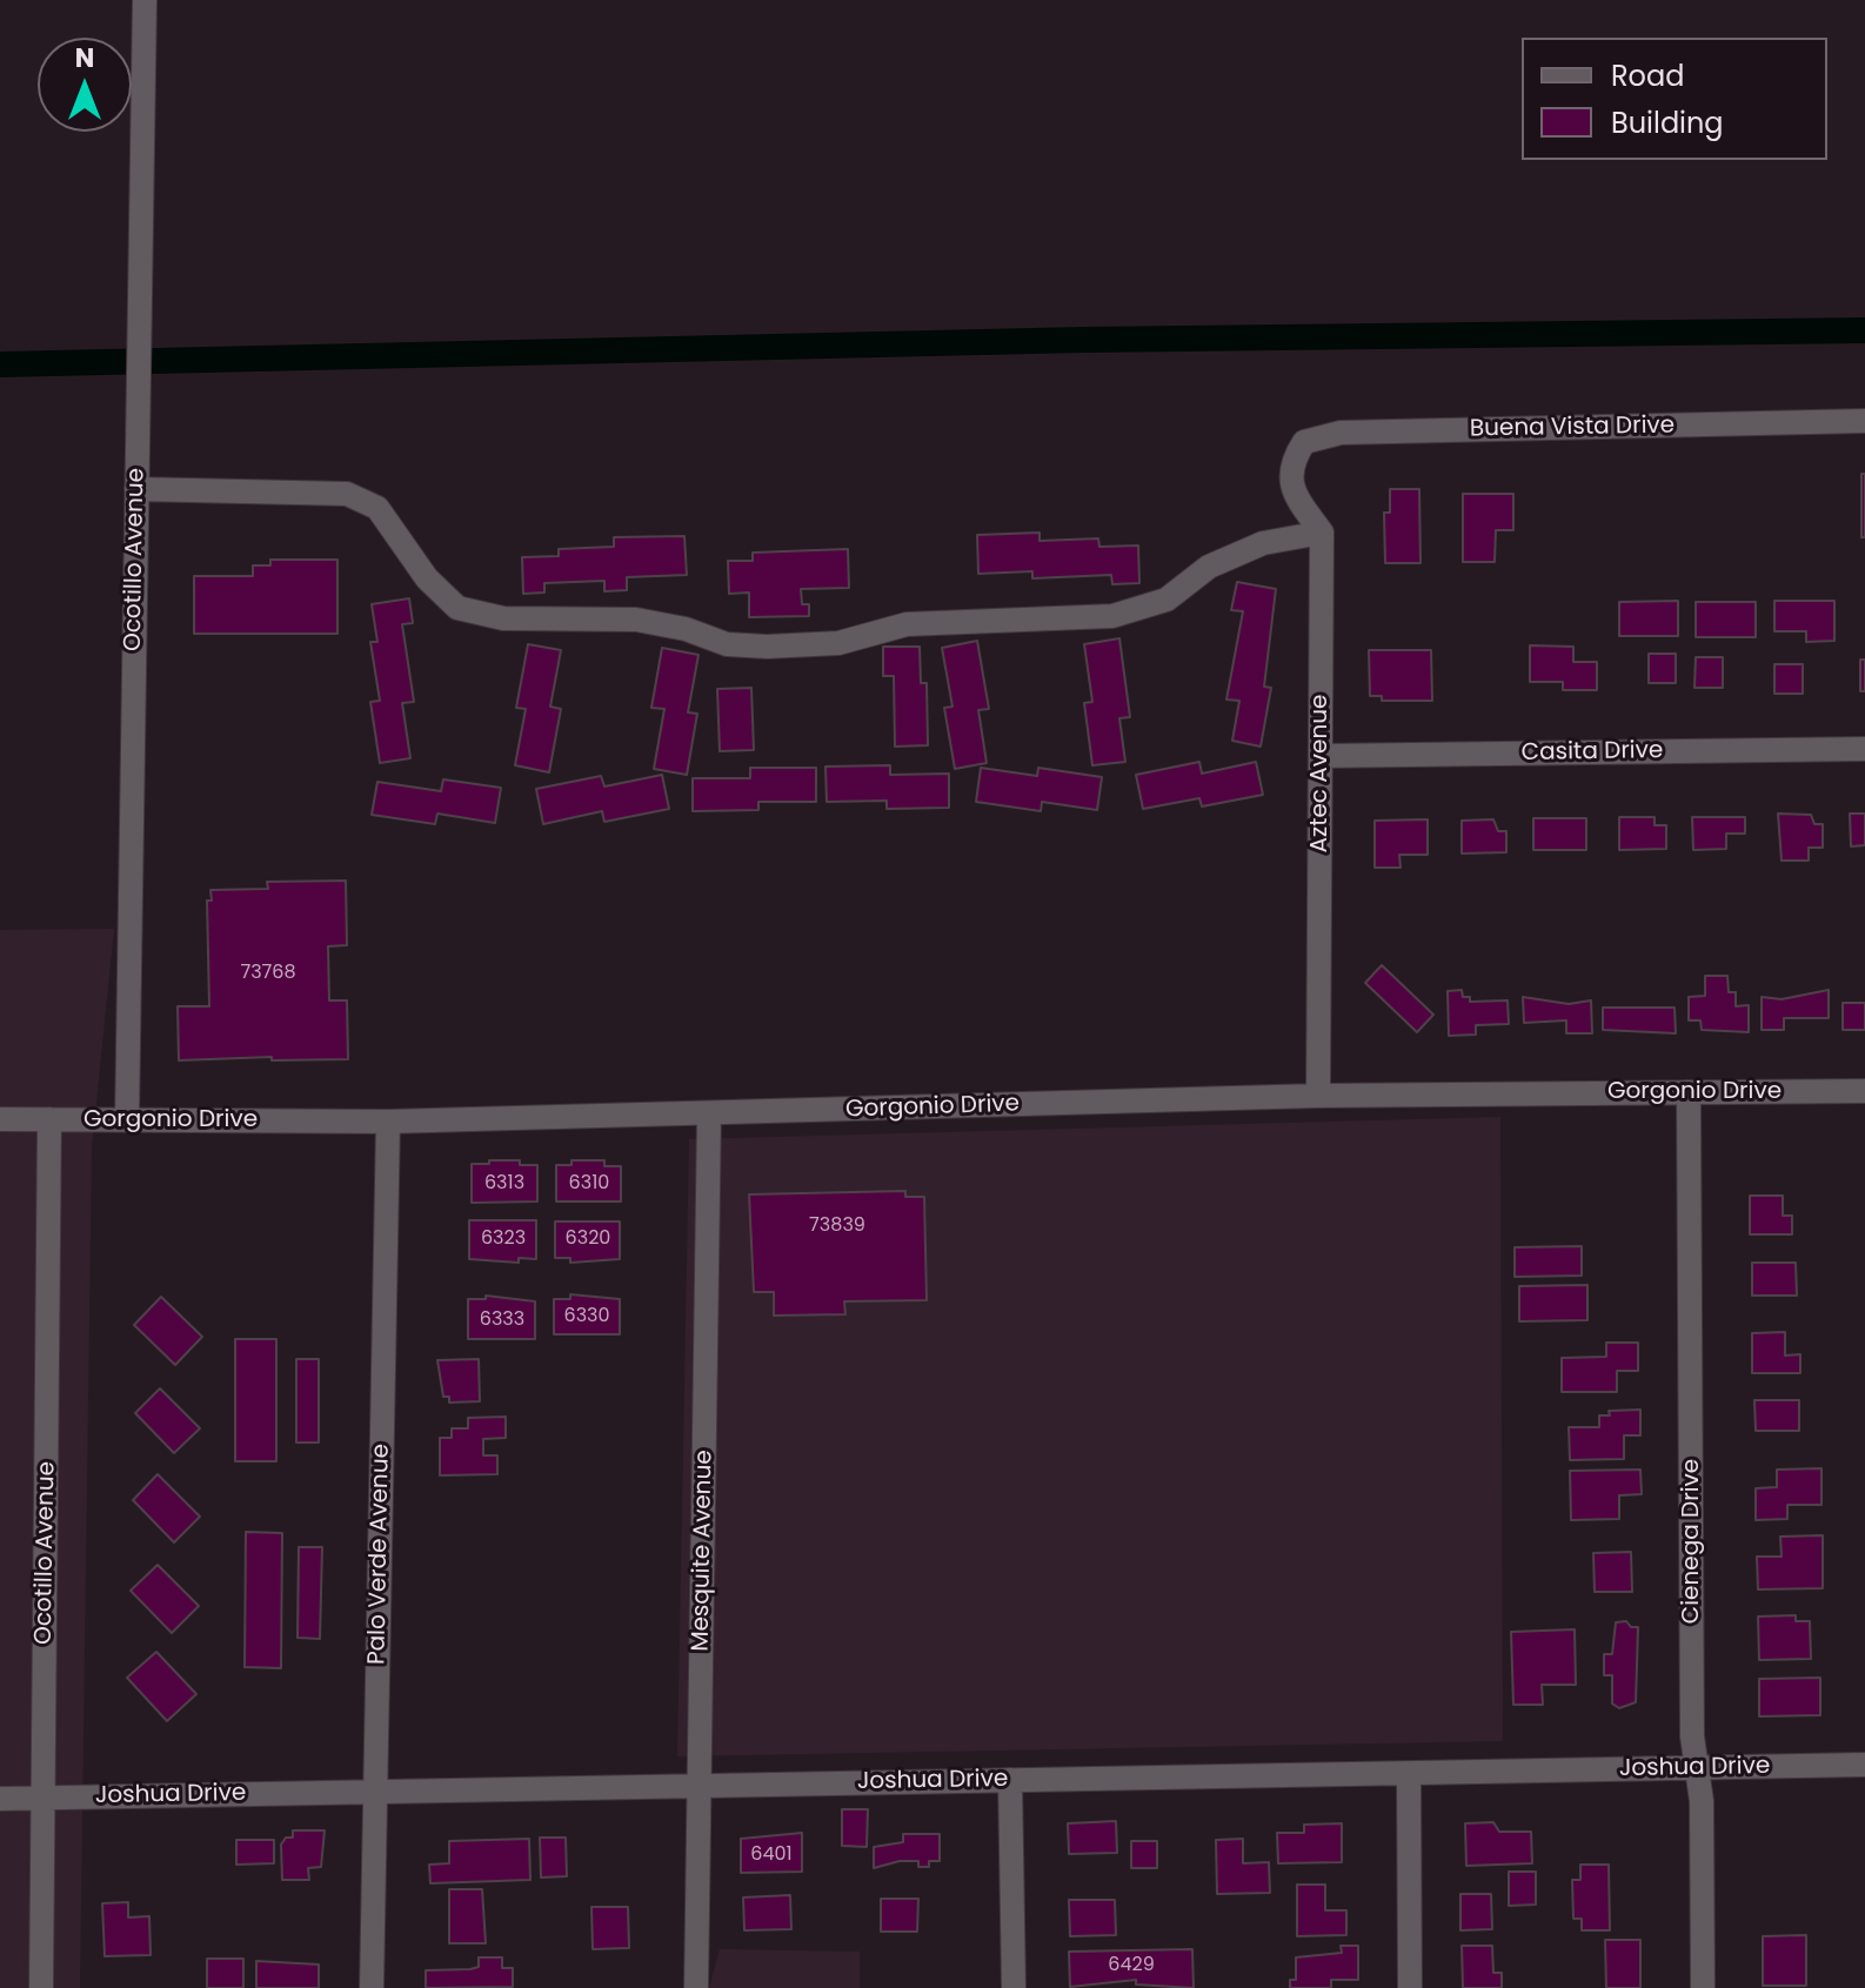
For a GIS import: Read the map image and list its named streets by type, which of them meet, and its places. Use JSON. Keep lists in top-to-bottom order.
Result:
{
  "streets": {
    "street": [
      "Buena Vista Drive",
      "Ocotillo Avenue",
      "Casita Drive",
      "Aztec Avenue",
      "Gorgonio Drive",
      "Cienega Drive",
      "Mesquite Avenue",
      "Palo Verde Avenue",
      "Joshua Drive"
    ]
  },
  "crossings": [
    ["Buena Vista Drive", "Aztec Avenue"],
    ["Ocotillo Avenue", "Gorgonio Drive"],
    ["Ocotillo Avenue", "Joshua Drive"],
    ["Casita Drive", "Aztec Avenue"],
    ["Aztec Avenue", "Gorgonio Drive"],
    ["Gorgonio Drive", "Cienega Drive"],
    ["Gorgonio Drive", "Mesquite Avenue"],
    ["Gorgonio Drive", "Palo Verde Avenue"],
    ["Cienega Drive", "Joshua Drive"],
    ["Mesquite Avenue", "Joshua Drive"],
    ["Palo Verde Avenue", "Joshua Drive"]
  ],
  "house_numbers": [
    "73768",
    "6313",
    "6310",
    "73839",
    "6323",
    "6320",
    "6330",
    "6333",
    "6401",
    "6429"
  ],
  "legend": ["Road", "Building"],
  "north": "top"
}
